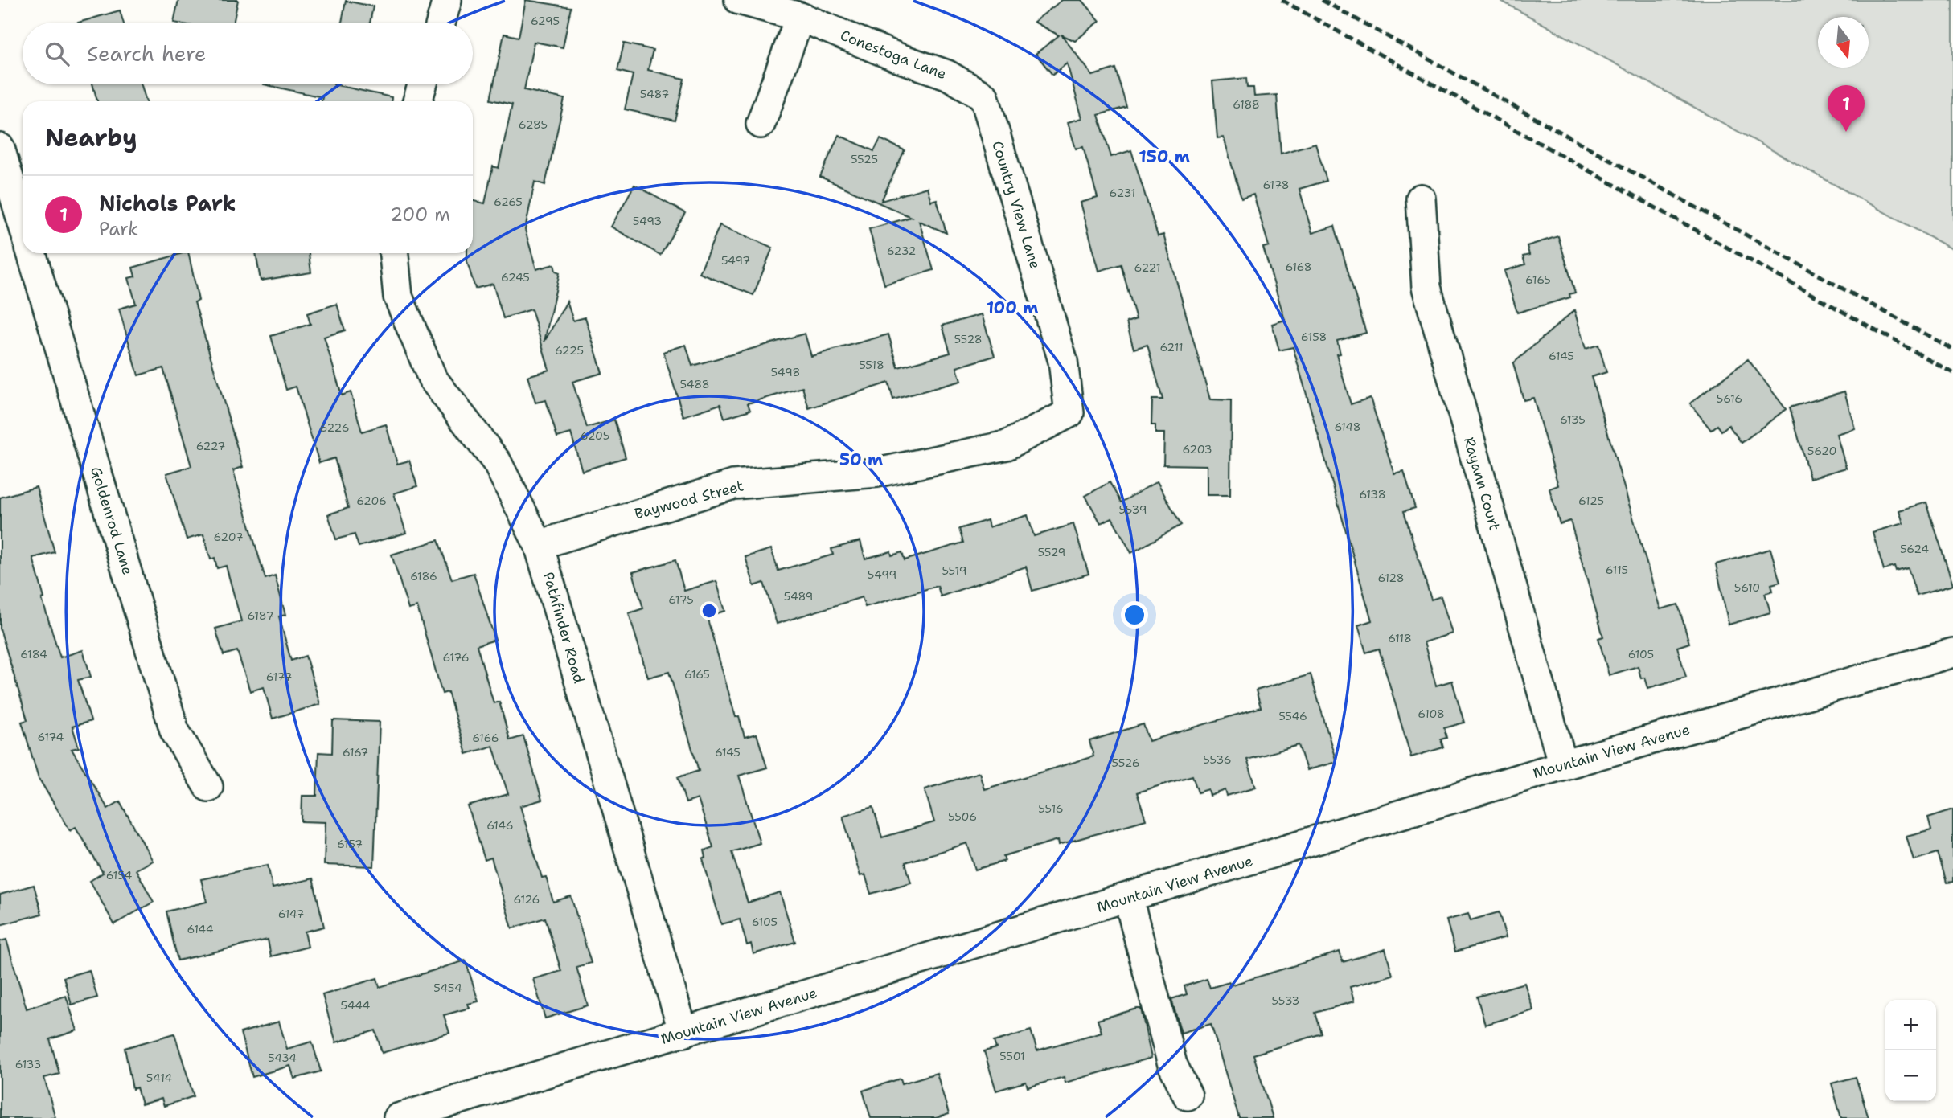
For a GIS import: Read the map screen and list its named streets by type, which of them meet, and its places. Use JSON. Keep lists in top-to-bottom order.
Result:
{
  "streets": {
    "street": [
      "Conestoga Lane",
      "Country View Lane",
      "Rayann Court",
      "Baywood Street",
      "Goldenrod Lane",
      "Pathfinder Road",
      "Mountain View Avenue"
    ]
  },
  "crossings": [
    ["Conestoga Lane", "Country View Lane"],
    ["Country View Lane", "Baywood Street"],
    ["Rayann Court", "Mountain View Avenue"],
    ["Baywood Street", "Pathfinder Road"],
    ["Pathfinder Road", "Mountain View Avenue"]
  ],
  "house_numbers": [
    "6295",
    "5487",
    "6188",
    "6285",
    "5525",
    "6178",
    "6231",
    "6265",
    "5493",
    "6232",
    "5497",
    "6168",
    "6221",
    "6245",
    "6165",
    "6158",
    "5528",
    "6211",
    "6225",
    "6145",
    "5518",
    "5498",
    "5488",
    "5616",
    "6135",
    "6148",
    "6226",
    "6205",
    "6227",
    "6203",
    "5620",
    "6138",
    "6206",
    "6125",
    "5539",
    "6207",
    "5624",
    "5529",
    "6115",
    "5519",
    "5499",
    "6186",
    "6128",
    "5610",
    "5489",
    "6175",
    "6187",
    "6118",
    "6184",
    "6105",
    "6176",
    "6165",
    "6177",
    "6108",
    "5546",
    "6174",
    "6166",
    "6167",
    "6145",
    "5536",
    "5526",
    "5516",
    "5506",
    "6146",
    "6157",
    "6154",
    "6126",
    "6147",
    "6105",
    "6144",
    "5454",
    "5533",
    "5444",
    "5501",
    "5434",
    "6133",
    "5414"
  ],
  "north": "bottom",
  "page": {
    "search": "Search here",
    "pins": "1",
    "heading": "Nearby",
    "list": [
      {
        "mark": "1",
        "name": "Nichols Park",
        "note": "Park",
        "value": "200 m"
      }
    ],
    "map_buttons": ["+", "−"]
  },
  "rings": ["150 m", "100 m", "50 m"]
}
